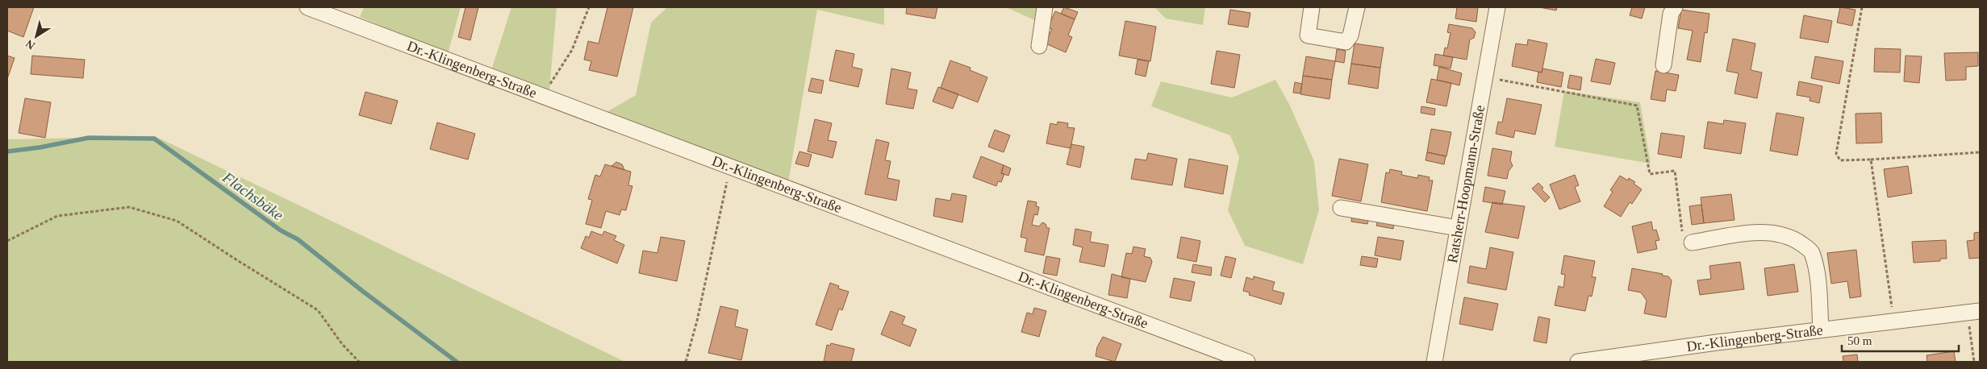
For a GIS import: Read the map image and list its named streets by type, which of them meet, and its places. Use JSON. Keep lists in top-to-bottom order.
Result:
{
  "streets": {
    "street": ["Dr.-Klingenberg-Straße", "Ratsherr-Hoopmann-Straße"]
  },
  "water": ["Flachsbäke"],
  "scale_bar": "50 m",
  "north": "bottom left"
}
